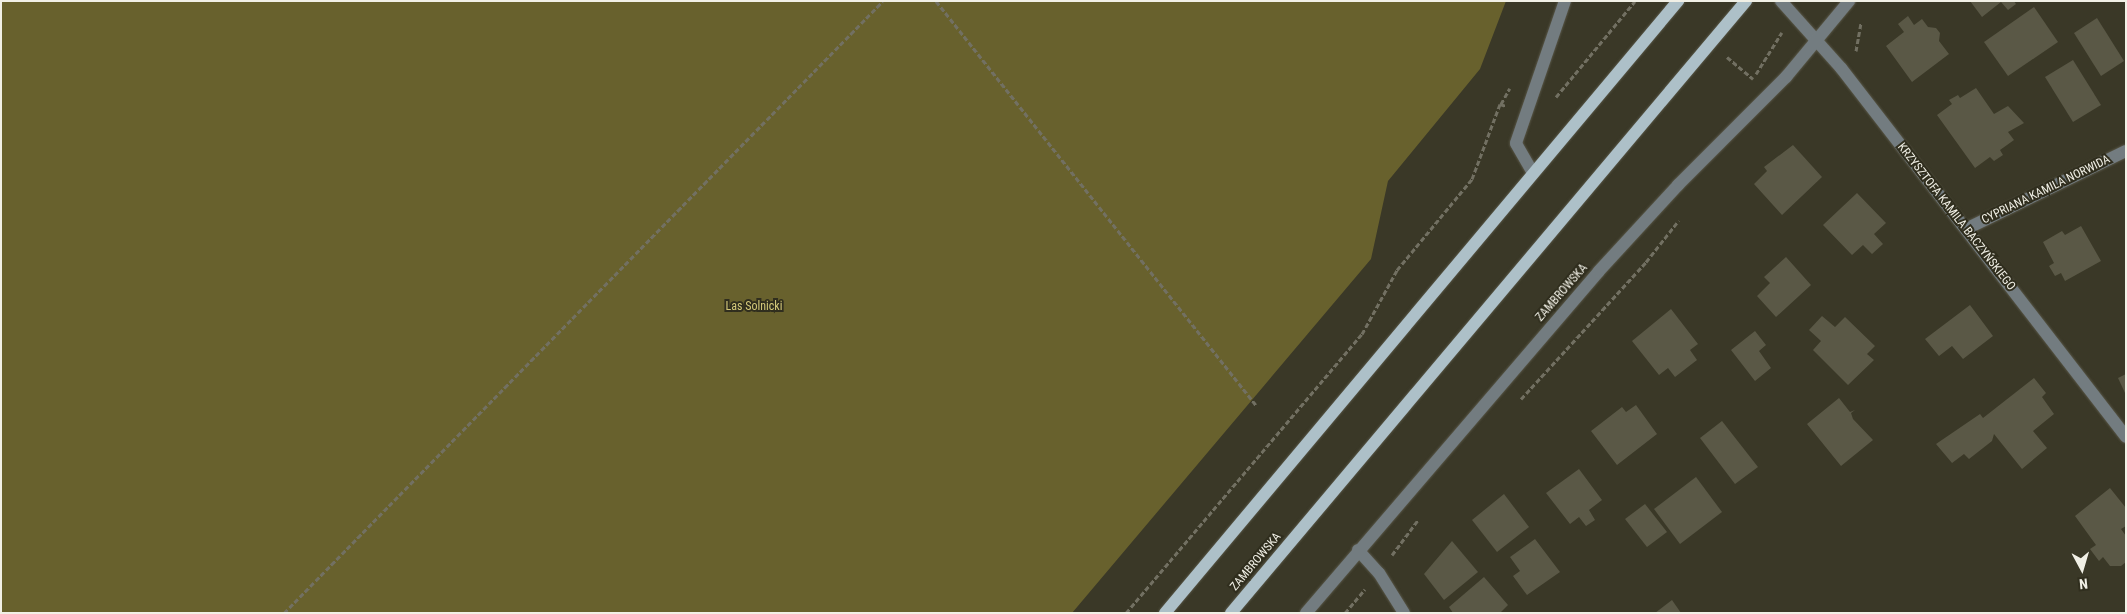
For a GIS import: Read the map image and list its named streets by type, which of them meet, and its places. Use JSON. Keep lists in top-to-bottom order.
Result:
{
  "streets": {
    "main road": ["ZAMBROWSKA"],
    "street": ["CYPRIANA KAMILA NORWIDA", "KRZYSZTOFA KAMILA BACZYŃSKIEGO"]
  },
  "crossings": [
    ["CYPRIANA KAMILA NORWIDA", "KRZYSZTOFA KAMILA BACZYŃSKIEGO"],
    ["KRZYSZTOFA KAMILA BACZYŃSKIEGO", "ZAMBROWSKA"]
  ],
  "parks": ["Las Solnicki"],
  "north": "bottom"
}
